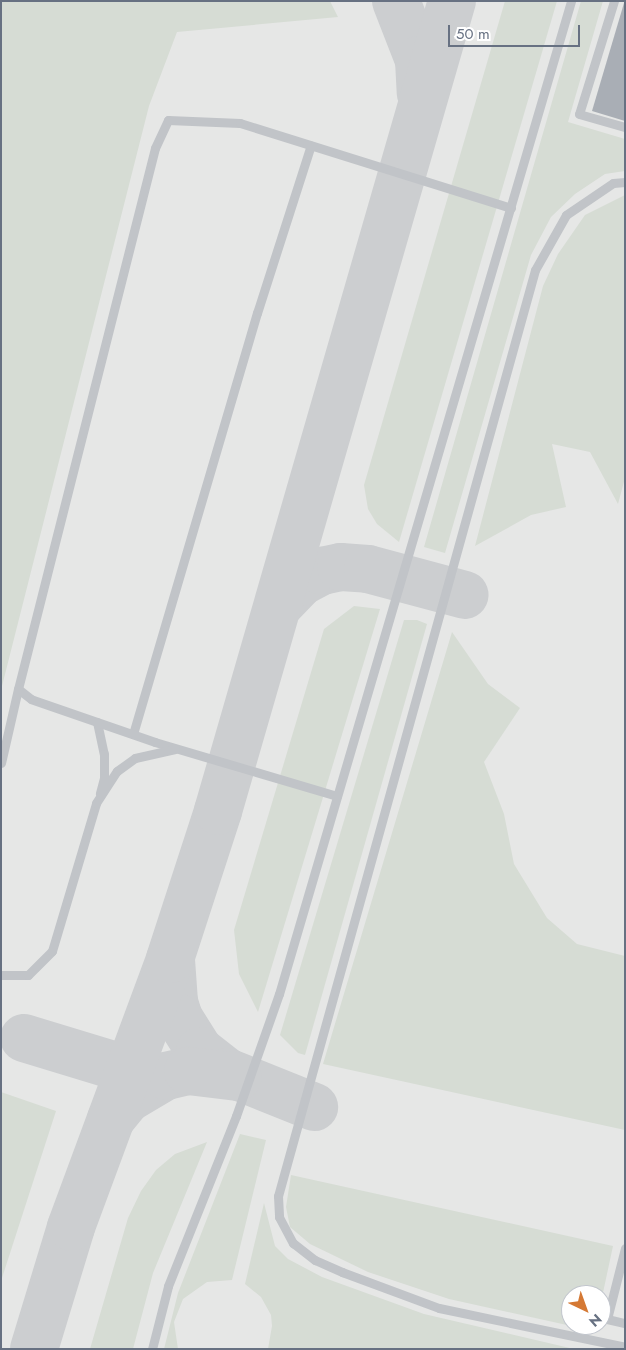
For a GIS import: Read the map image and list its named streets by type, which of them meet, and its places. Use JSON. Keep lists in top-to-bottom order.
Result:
{
  "scale_bar": "50 m",
  "north": "bottom right"
}
